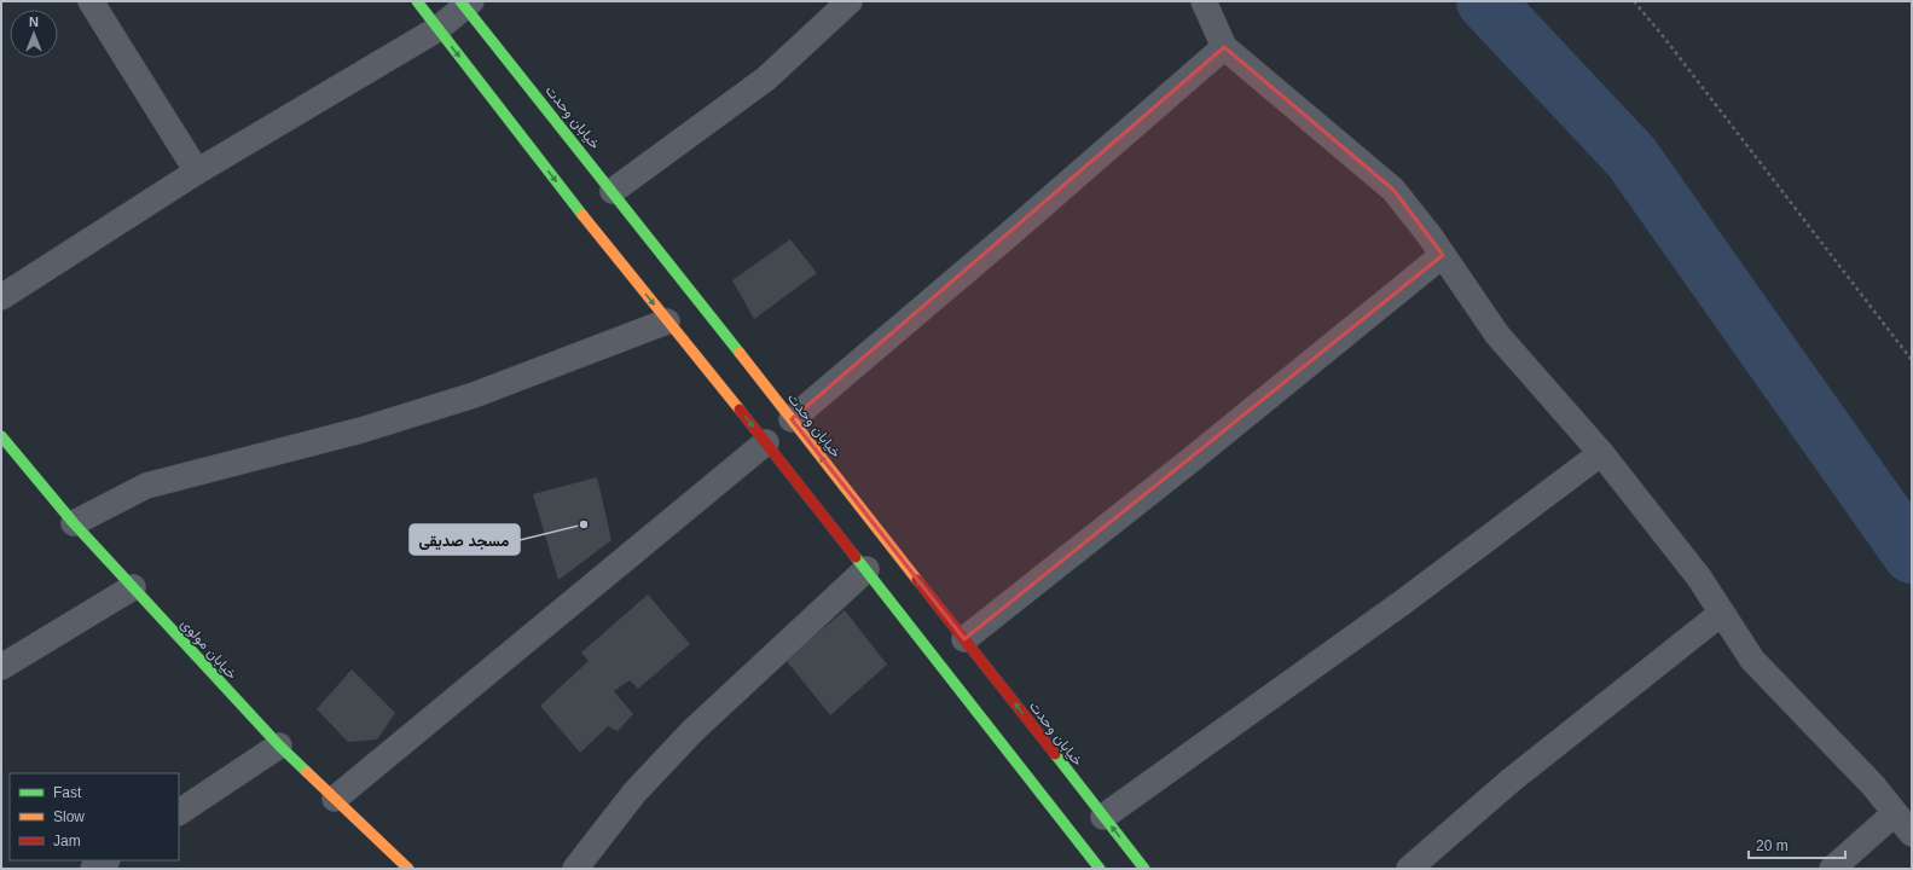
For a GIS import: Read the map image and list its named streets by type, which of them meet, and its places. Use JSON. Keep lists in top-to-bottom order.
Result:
{
  "streets": {
    "street": ["خیابان وحدت", "خیابان مولوی"]
  },
  "places": ["مسجد صدیقی"],
  "legend": ["Fast", "Slow", "Jam"],
  "scale_bar": "20 m",
  "north": "top"
}
